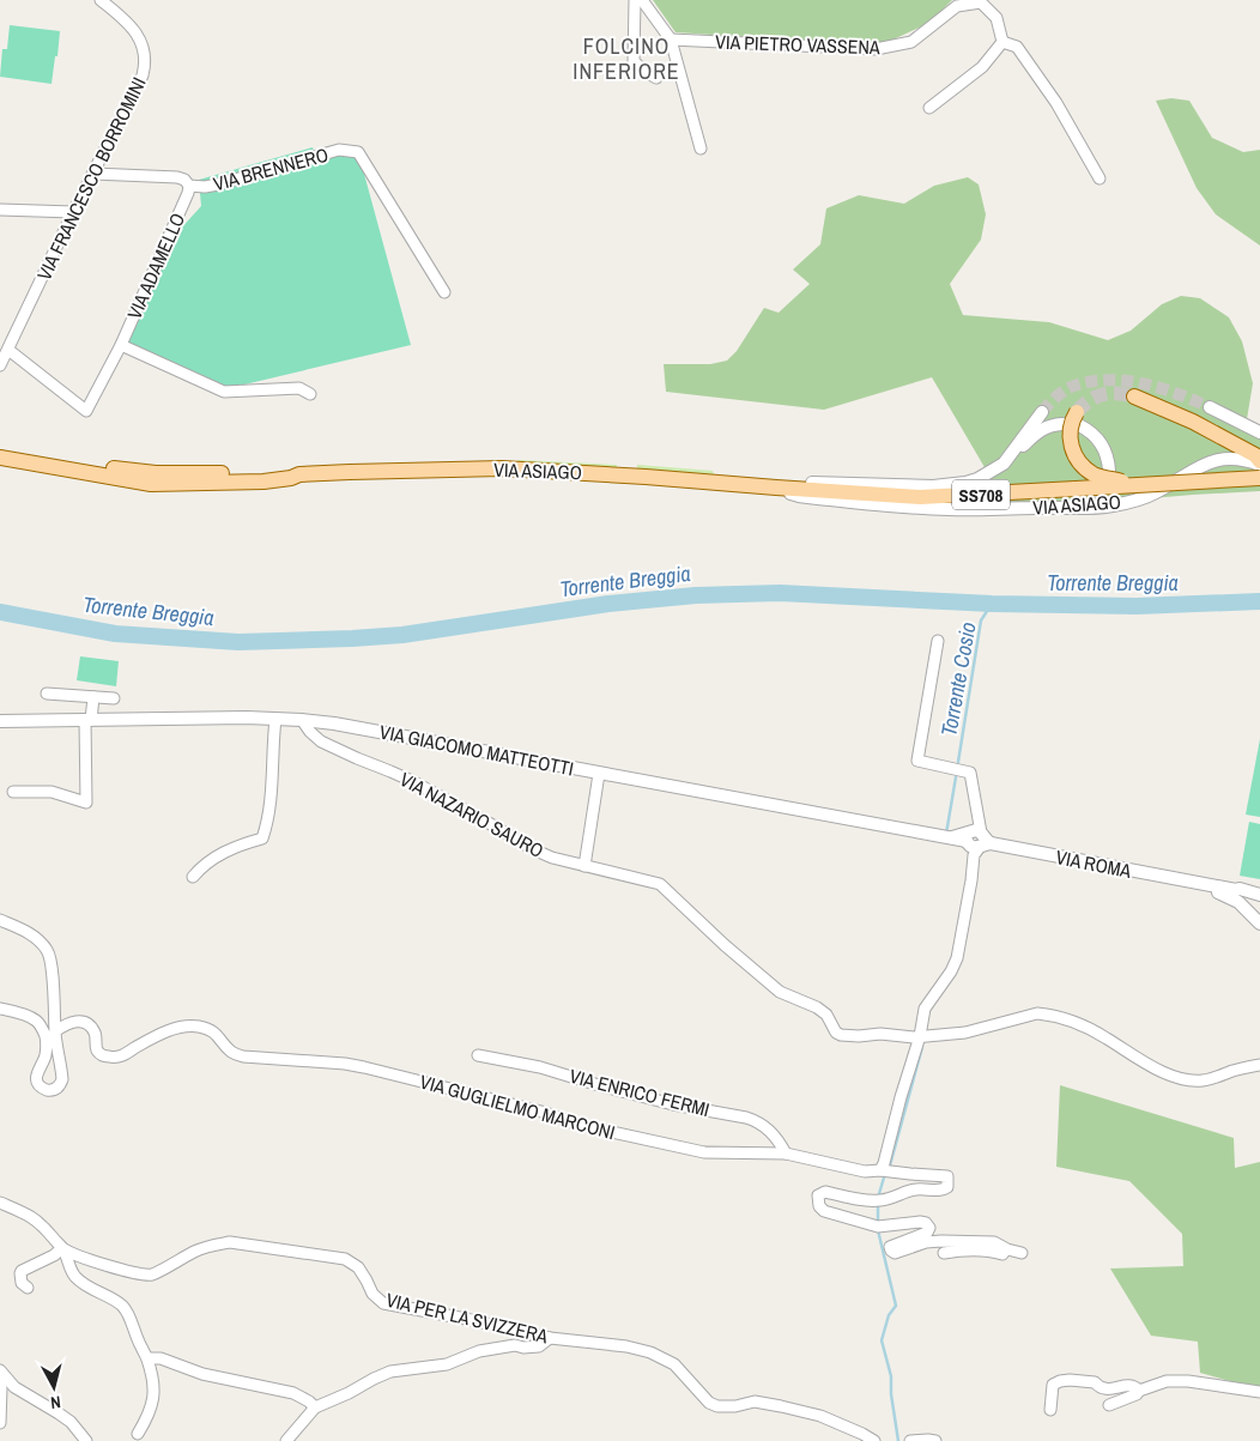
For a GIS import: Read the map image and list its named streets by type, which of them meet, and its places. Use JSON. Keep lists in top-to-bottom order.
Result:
{
  "streets": {
    "main road": ["VIA ASIAGO", "SS708"],
    "street": [
      "VIA PIETRO VASSENA",
      "VIA BRENNERO",
      "VIA FRANCESCO BORROMINI",
      "VIA ADAMELLO",
      "VIA GIACOMO MATTEOTTI",
      "VIA NAZARIO SAURO",
      "VIA ROMA",
      "VIA ENRICO FERMI",
      "VIA GUGLIELMO MARCONI",
      "VIA PER LA SVIZZERA"
    ]
  },
  "crossings": [
    ["VIA BRENNERO", "VIA FRANCESCO BORROMINI"],
    ["VIA BRENNERO", "VIA ADAMELLO"],
    ["VIA FRANCESCO BORROMINI", "VIA ADAMELLO"],
    ["VIA ASIAGO", "SS708"],
    ["VIA GIACOMO MATTEOTTI", "VIA NAZARIO SAURO"],
    ["VIA GIACOMO MATTEOTTI", "VIA ROMA"],
    ["VIA ENRICO FERMI", "VIA GUGLIELMO MARCONI"]
  ],
  "districts": ["FOLCINO INFERIORE"],
  "water": ["Torrente Breggia", "Torrente Cosio"],
  "north": "bottom"
}
